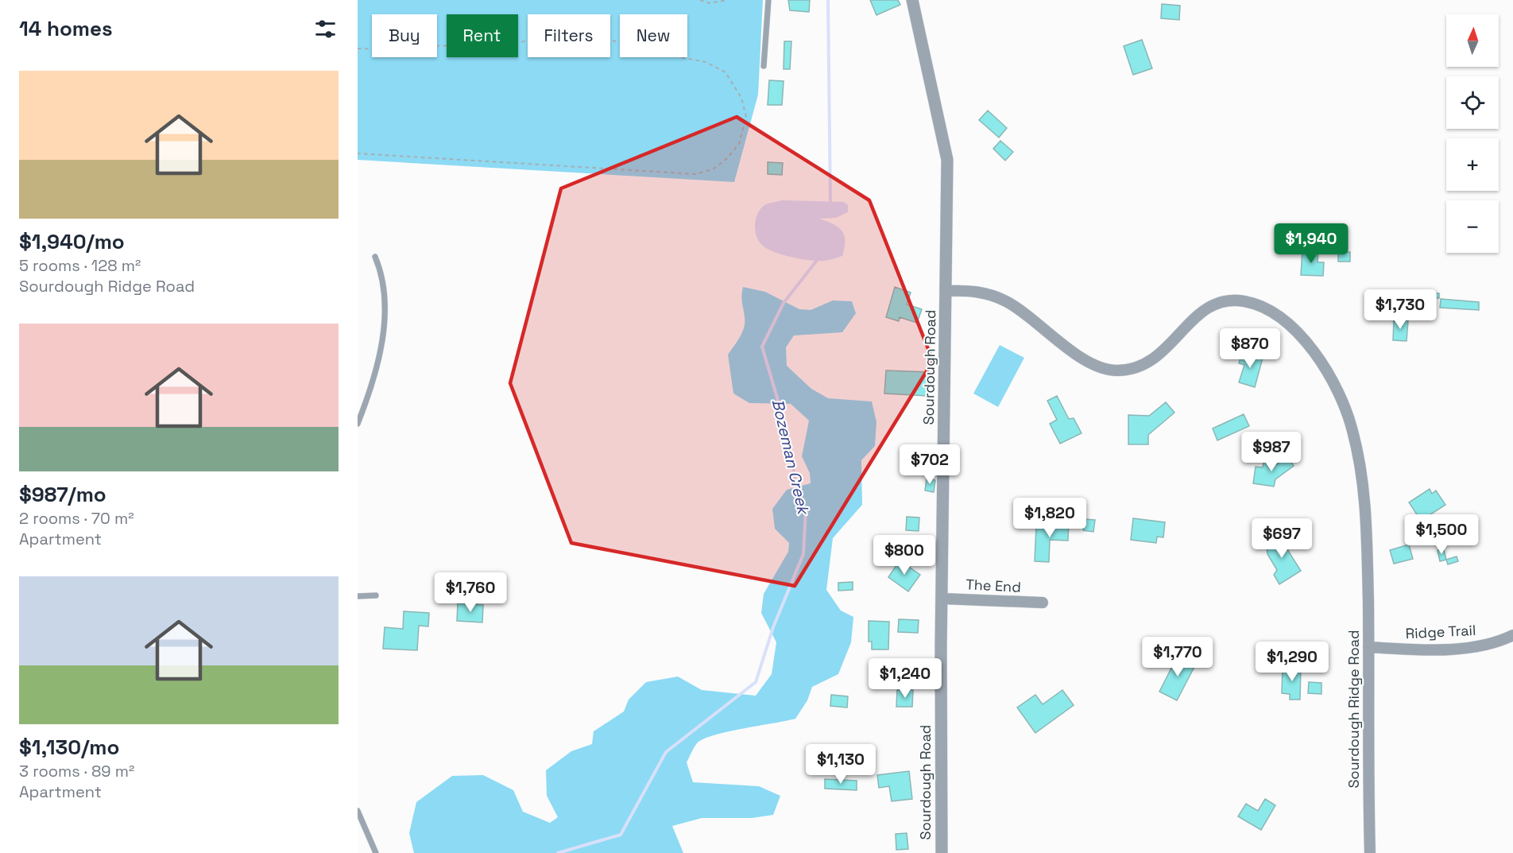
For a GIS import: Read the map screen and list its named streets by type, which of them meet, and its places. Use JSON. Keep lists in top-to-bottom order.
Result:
{
  "streets": {
    "street": [
      "Sourdough Road",
      "The End",
      "Ridge Trail",
      "Sourdough Ridge Road"
    ]
  },
  "crossings": [
    ["Sourdough Road", "The End"],
    ["Sourdough Road", "Sourdough Ridge Road"],
    ["Ridge Trail", "Sourdough Ridge Road"]
  ],
  "water": ["Bozeman Creek"],
  "north": "top",
  "page": {
    "heading": "14 homes",
    "map_buttons": ["+", "−"],
    "chip": [
      "Buy",
      "Rent",
      "Filters",
      "New"
    ],
    "list": [
      {
        "name": "$1,940/mo",
        "note": "5 rooms · 128 m² · Sourdough Ridge Road"
      },
      {
        "name": "$987/mo",
        "note": "2 rooms · 70 m² · Apartment"
      },
      {
        "name": "$1,130/mo",
        "note": "3 rooms · 89 m² · Apartment"
      }
    ],
    "price": [
      "$1,940",
      "$1,730",
      "$870",
      "$987",
      "$702",
      "$1,820",
      "$1,500",
      "$697",
      "$800",
      "$1,760",
      "$1,770",
      "$1,290",
      "$1,240",
      "$1,130"
    ]
  }
}
